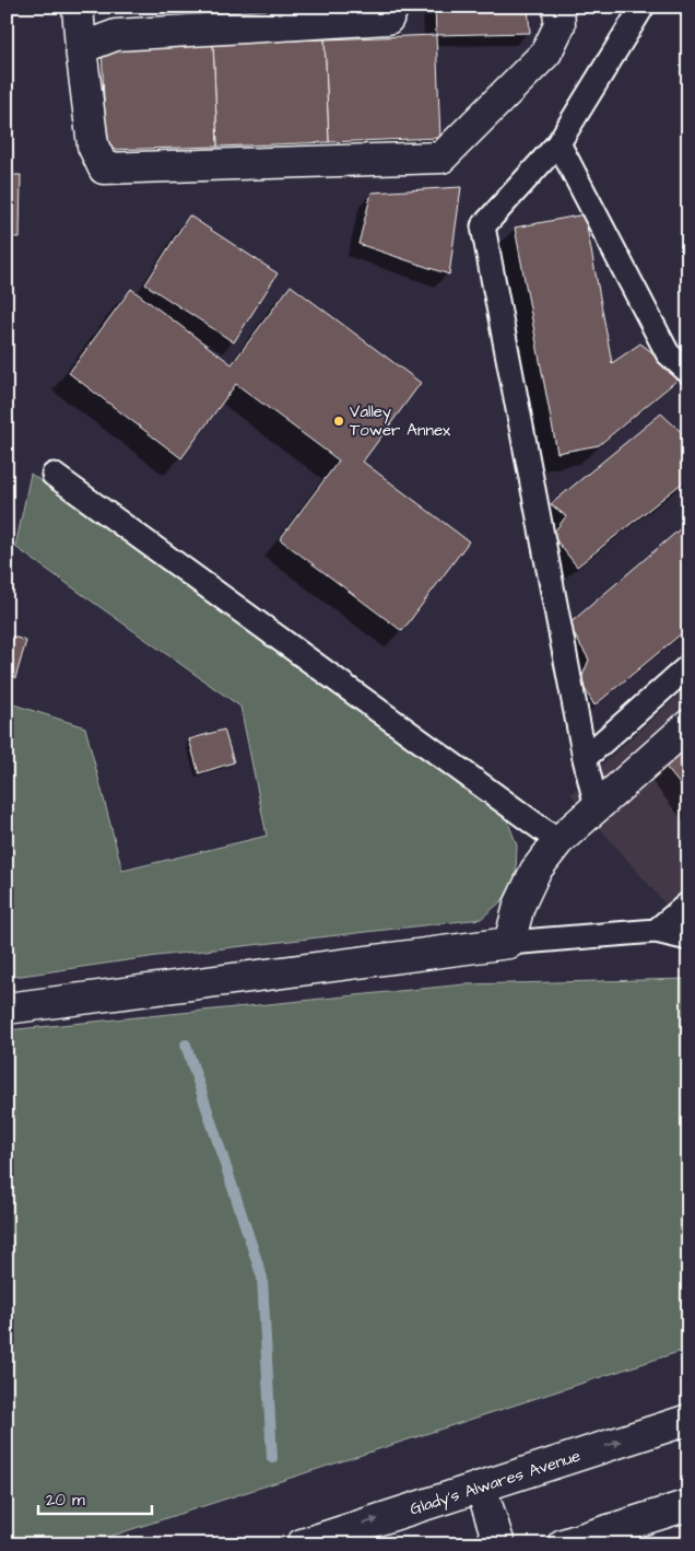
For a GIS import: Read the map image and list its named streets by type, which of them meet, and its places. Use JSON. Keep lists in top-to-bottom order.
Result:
{
  "streets": {
    "street": ["Glady's Alwares Avenue"]
  },
  "places": ["Valley Tower Annex"],
  "scale_bar": "20 m"
}
